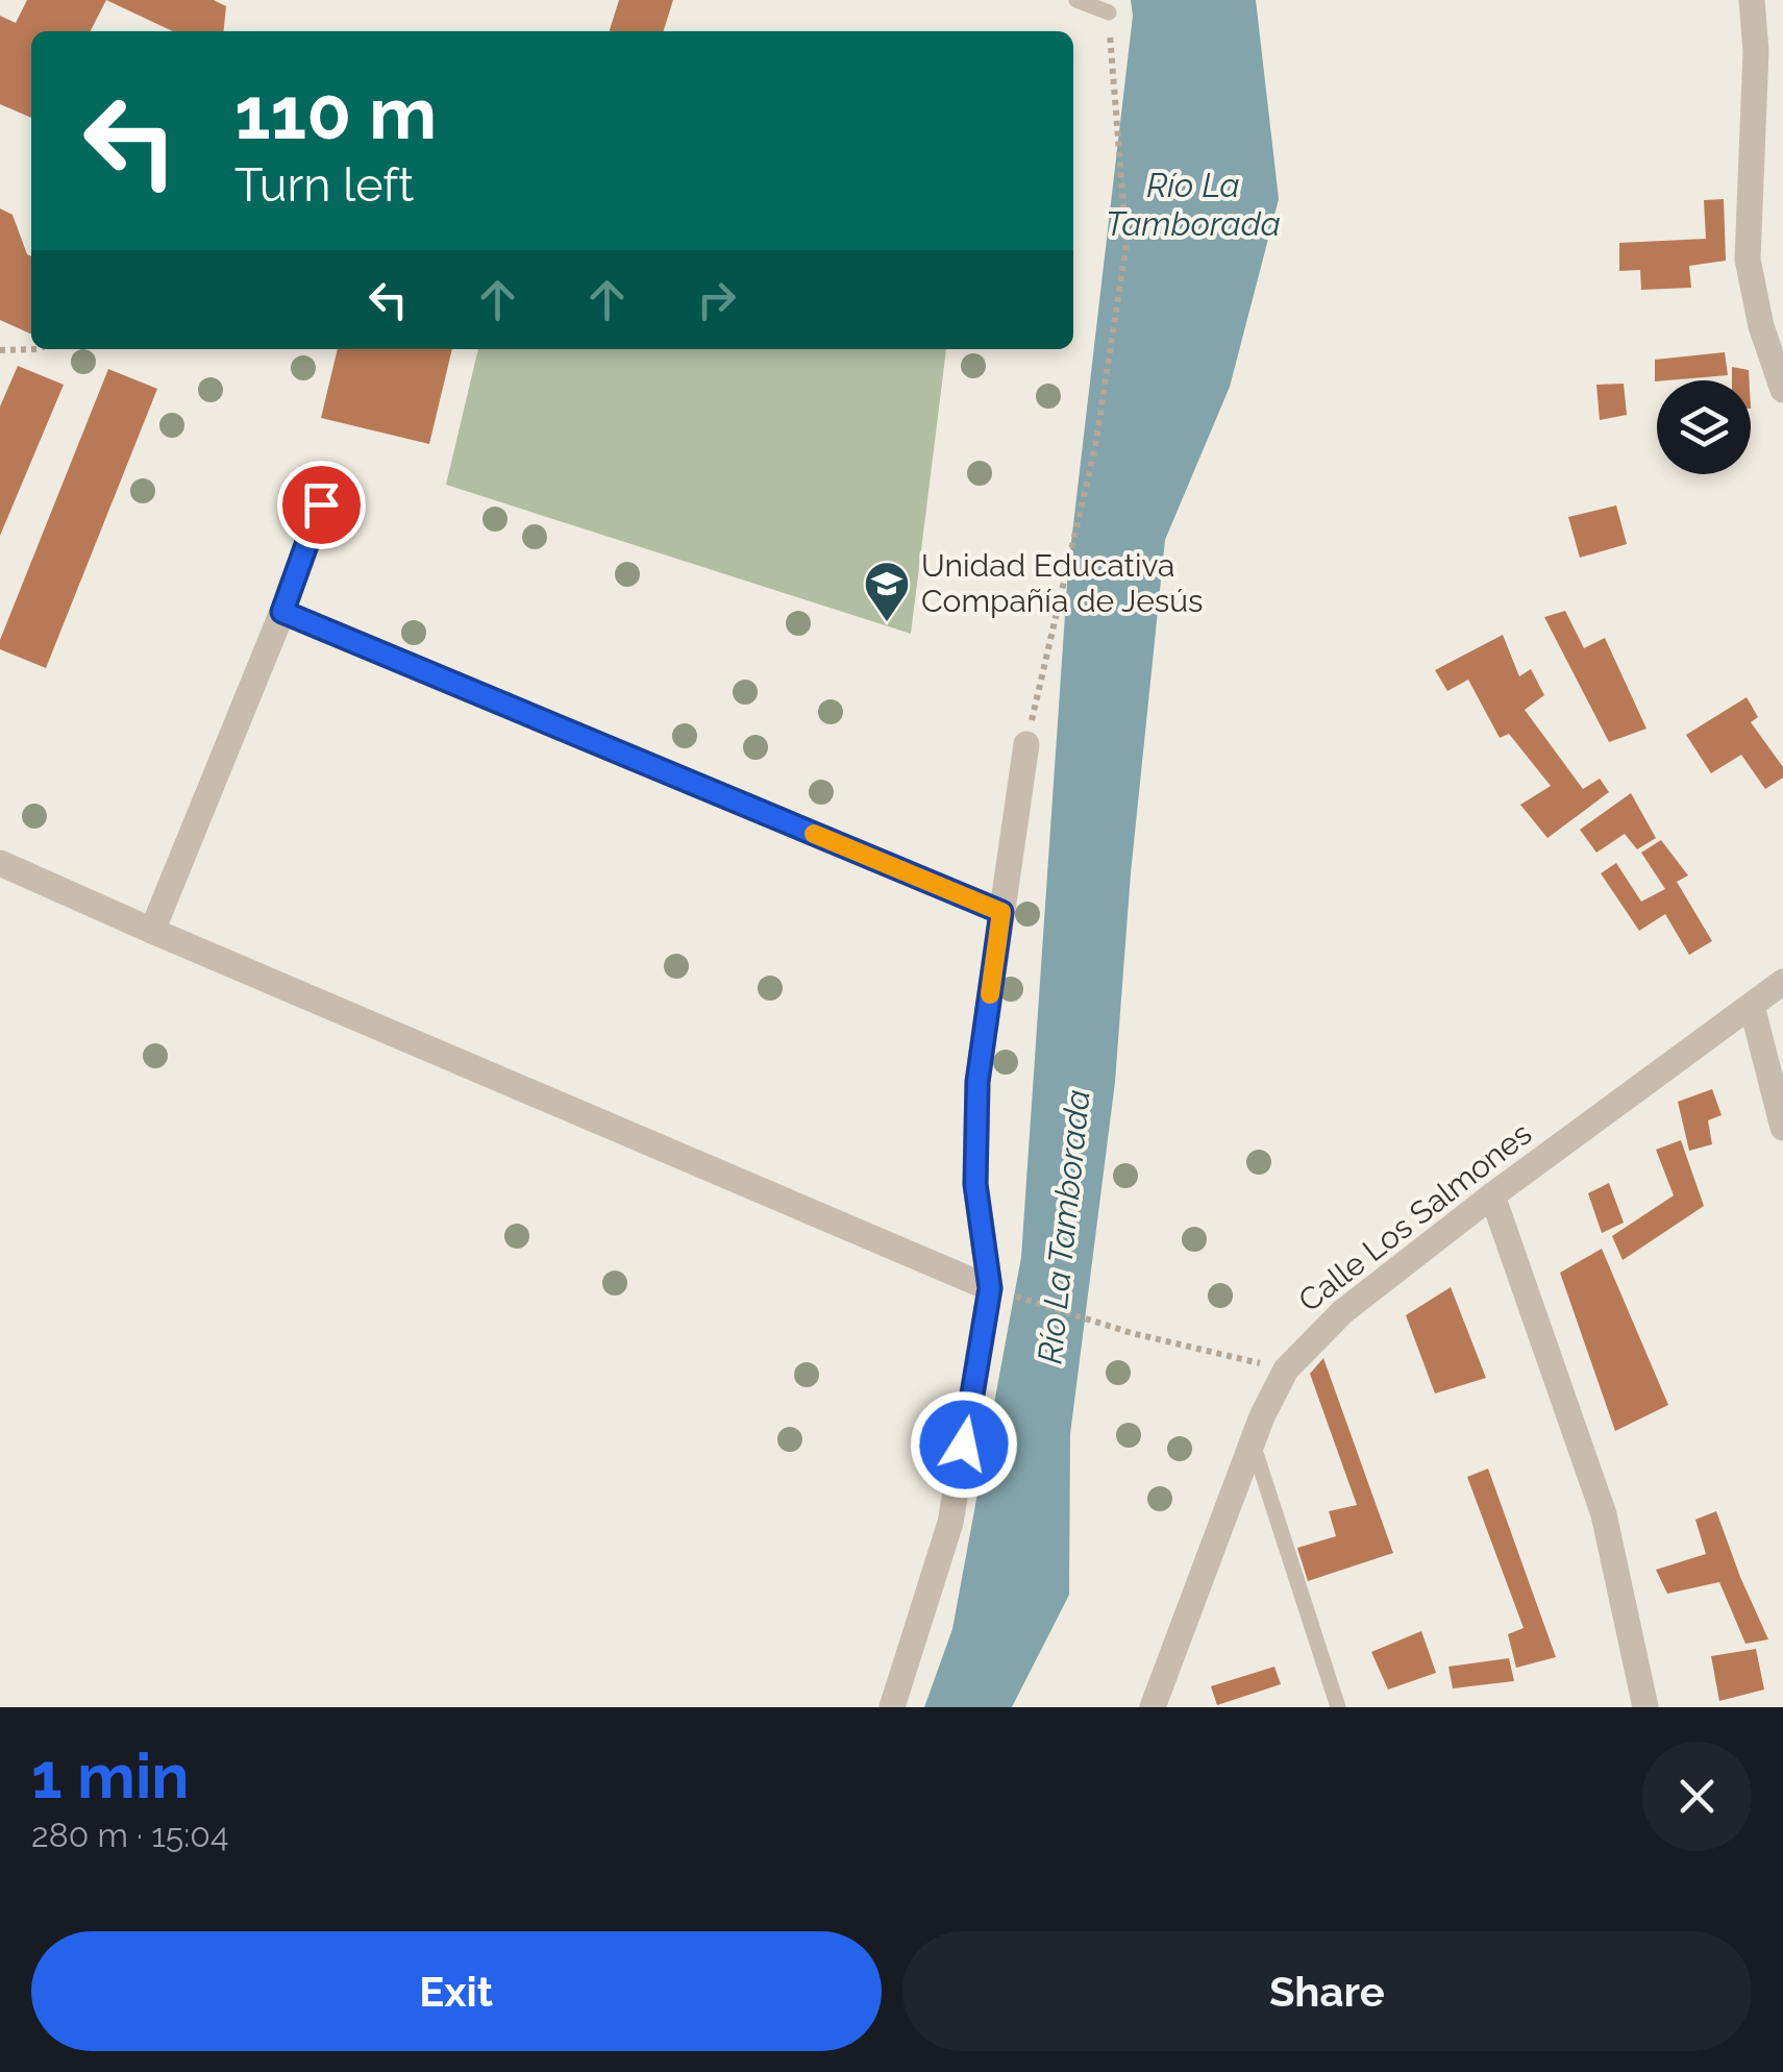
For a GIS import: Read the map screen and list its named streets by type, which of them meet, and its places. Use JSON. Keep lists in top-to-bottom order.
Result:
{
  "streets": {
    "street": ["Calle Los Salmones"]
  },
  "water": ["Río La Tamborada"],
  "places": {
    "school or university": ["Unidad Educativa Compañía de Jesús"]
  },
  "page": {
    "turn": ["110 m", "Turn left"],
    "heading": ["1 min", "280 m · 15:04"],
    "buttons": ["Exit", "Share"]
  }
}
